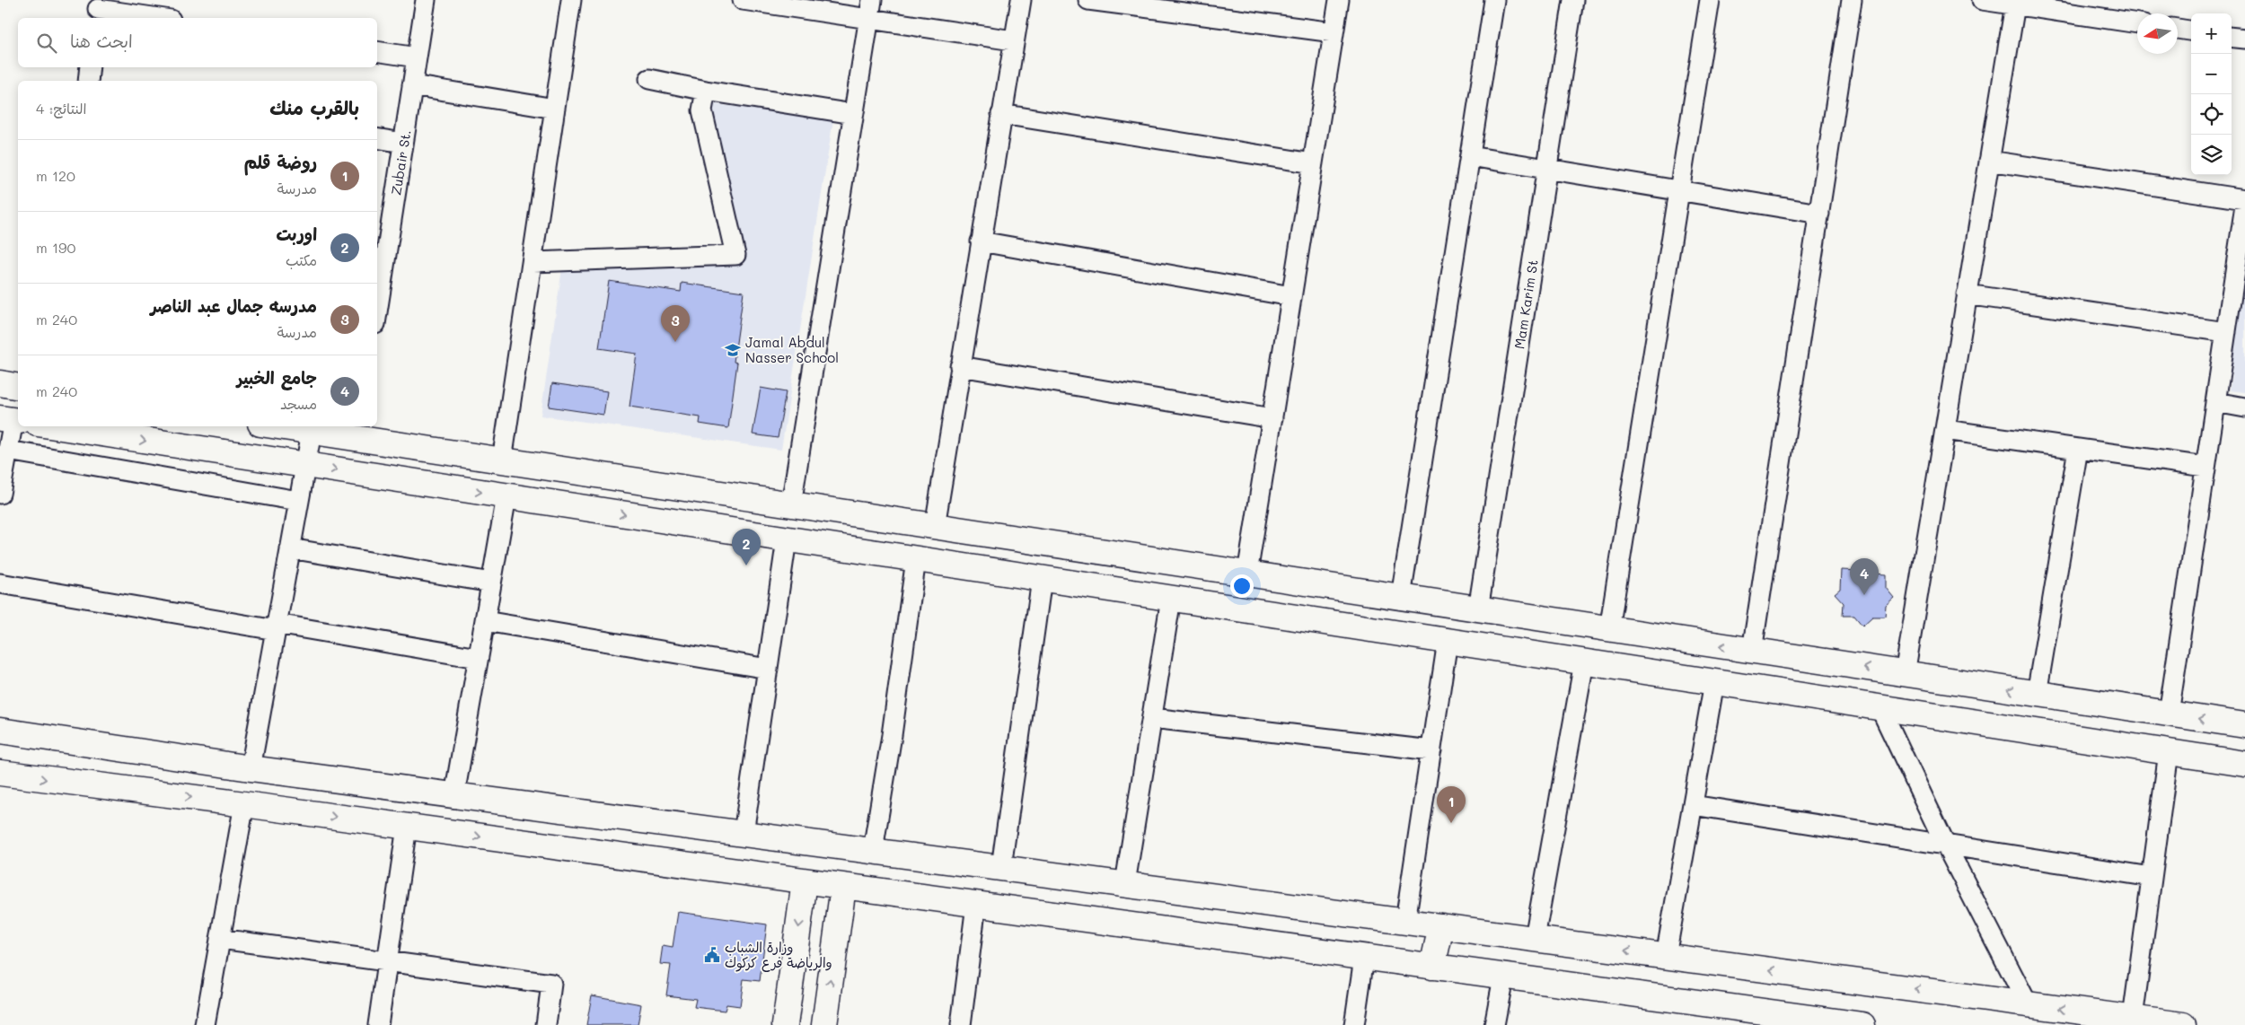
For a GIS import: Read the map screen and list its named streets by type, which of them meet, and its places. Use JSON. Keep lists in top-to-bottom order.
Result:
{
  "streets": {
    "street": ["Zubair St.", "Mam Karim St"]
  },
  "places": {
    "school or university": ["Jamal Abdul Nasser School"],
    "public building": ["وزارة الشباب والرياضة فرع كركوك"]
  },
  "north": "left",
  "page": {
    "map_buttons": ["+", "−"],
    "search": "ابحث هنا",
    "heading": ["بالقرب منك", "النتائج: 4"],
    "list": [
      {
        "mark": "1",
        "name": "روضة قلم",
        "note": "مدرسة",
        "value": "120 m"
      },
      {
        "mark": "2",
        "name": "اوربت",
        "note": "مكتب",
        "value": "190 m"
      },
      {
        "mark": "3",
        "name": "مدرسه جمال عبد الناصر",
        "note": "مدرسة",
        "value": "240 m"
      },
      {
        "mark": "4",
        "name": "جامع الخبير",
        "note": "مسجد",
        "value": "240 m"
      }
    ],
    "pins": [
      "3",
      "2",
      "4",
      "1"
    ]
  }
}
